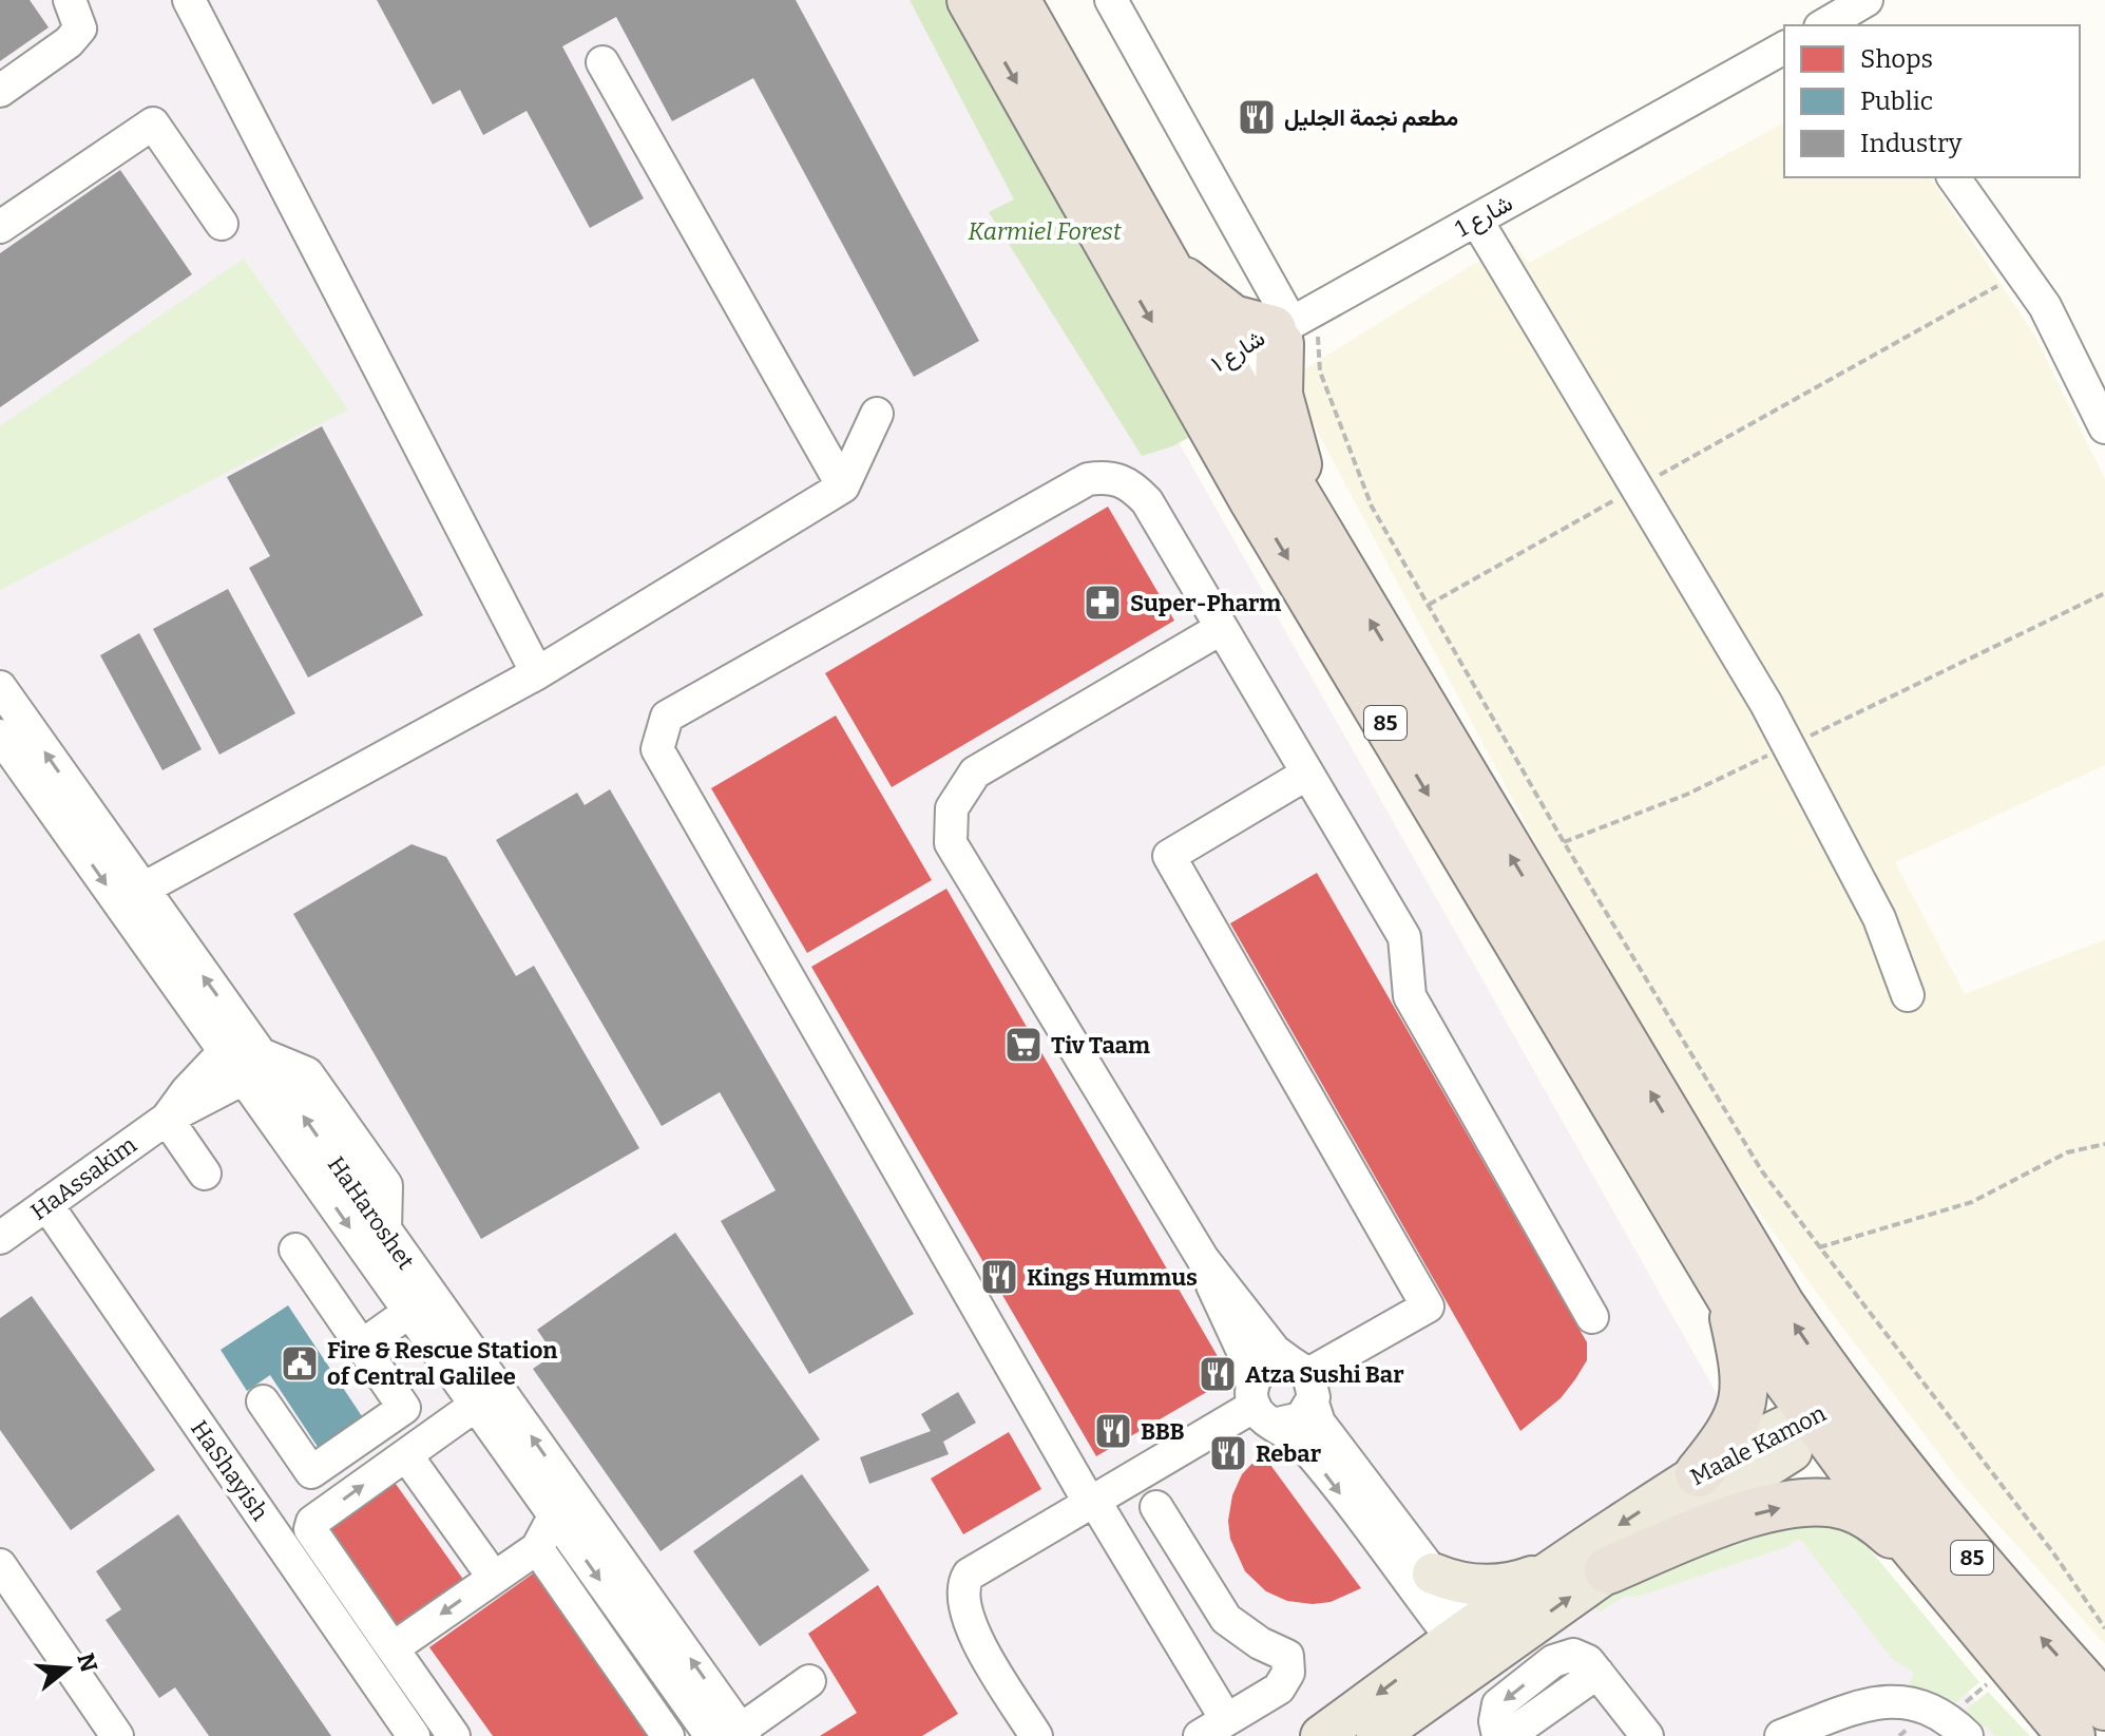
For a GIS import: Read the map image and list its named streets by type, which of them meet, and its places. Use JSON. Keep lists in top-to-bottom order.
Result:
{
  "streets": {
    "highway": ["85"],
    "main road": ["Maale Kamon"],
    "street": [
      "شارع 1",
      "HaAssakim",
      "HaHaroshet",
      "HaShayish"
    ]
  },
  "crossings": [
    ["شارع 1", "85"],
    ["85", "Maale Kamon"],
    ["HaAssakim", "HaShayish"]
  ],
  "parks": ["Karmiel Forest"],
  "places": {
    "restaurant": [
      "مطعم نجمة الجليل",
      "Kings Hummus",
      "Atza Sushi Bar",
      "BBB",
      "Rebar"
    ],
    "pharmacy": ["Super-Pharm"],
    "supermarket": ["Tiv Taam"],
    "public building": ["Fire & Rescue Station of Central Galilee"]
  },
  "legend": ["Shops", "Public", "Industry"],
  "north": "right"
}
